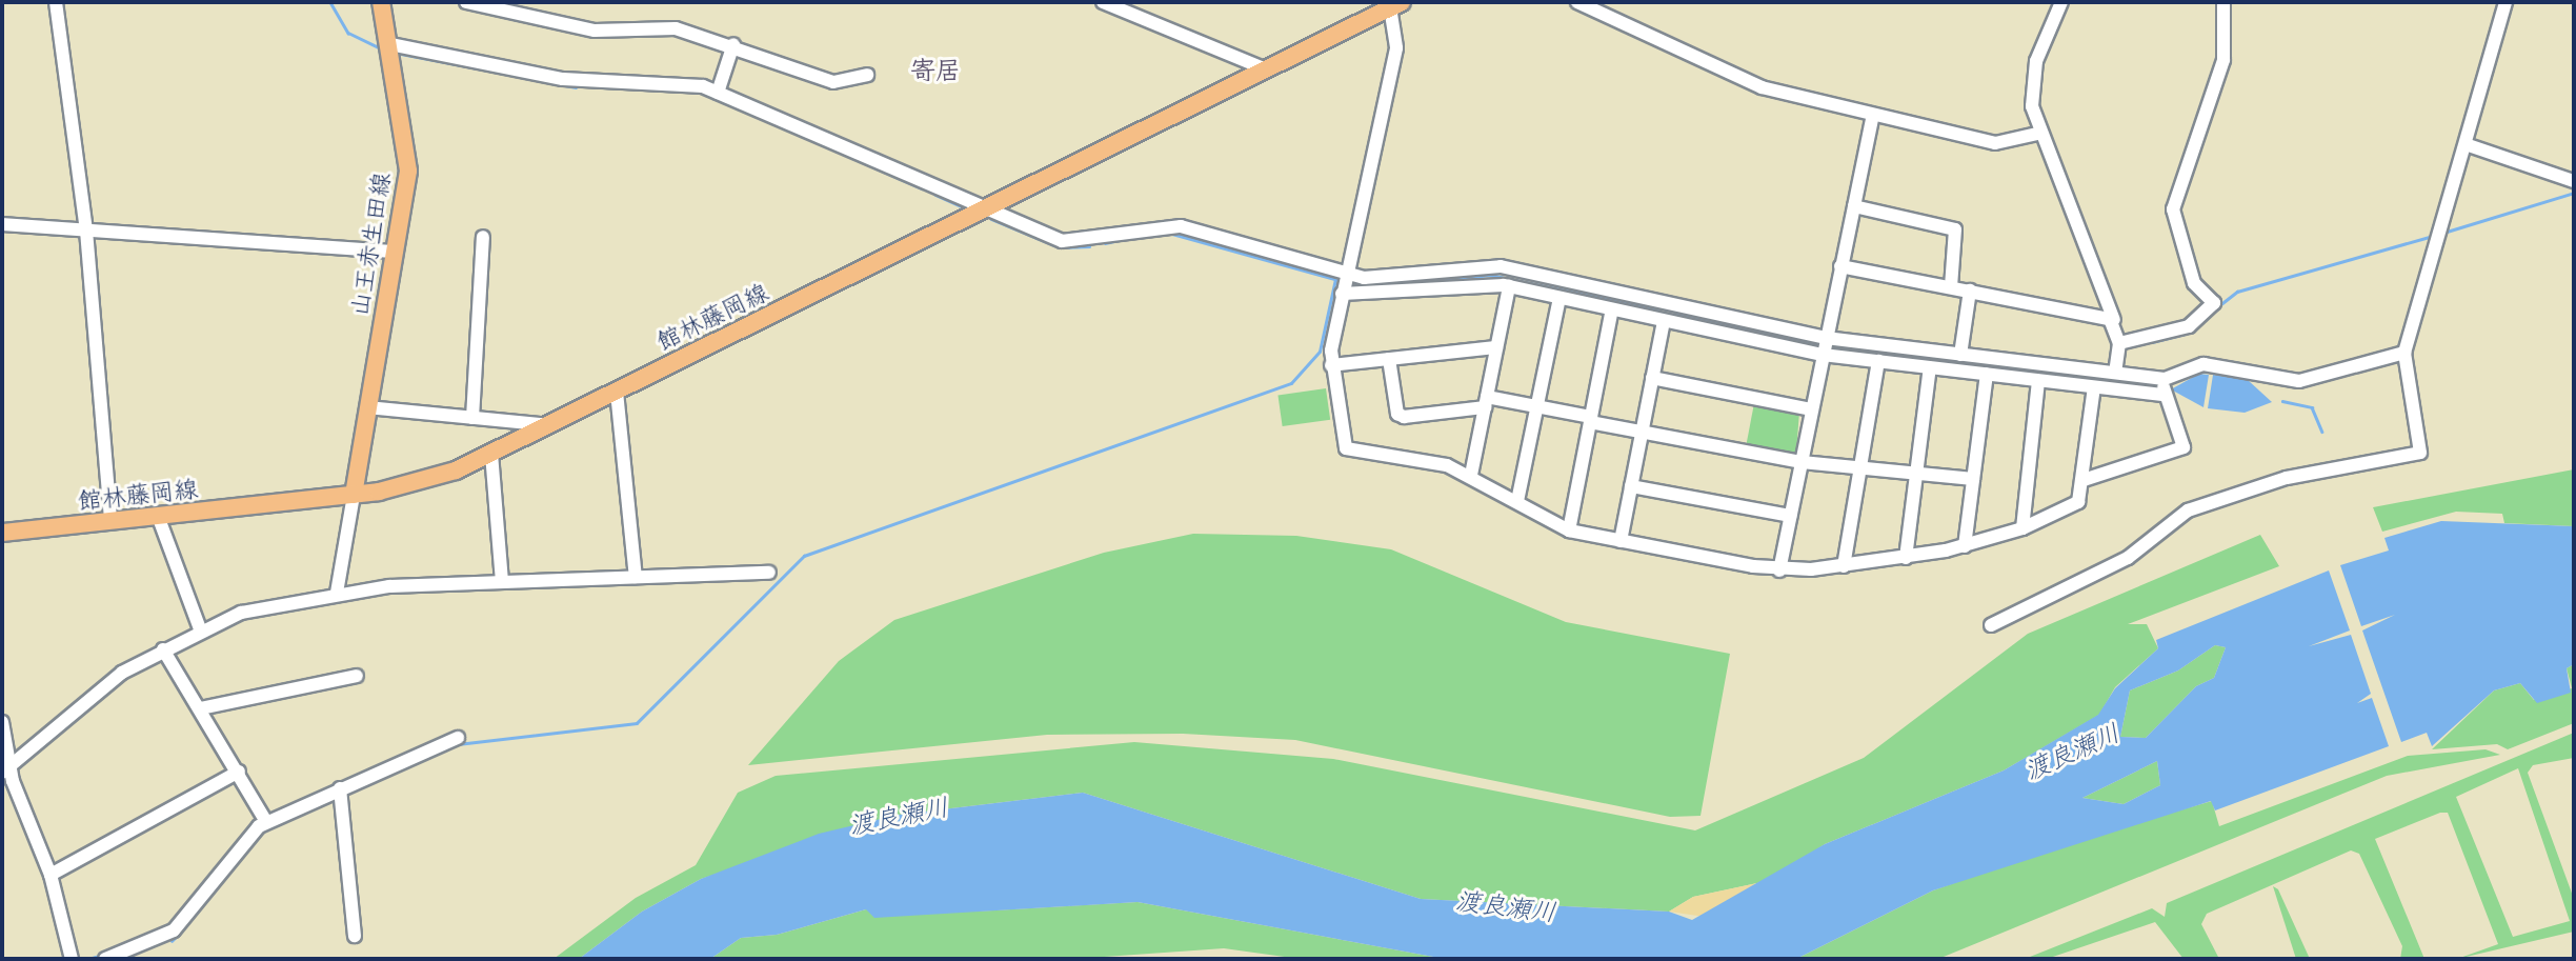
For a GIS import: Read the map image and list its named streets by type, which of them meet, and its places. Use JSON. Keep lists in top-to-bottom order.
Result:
{
  "streets": {
    "main road": ["山王赤生田線", "館林藤岡線"]
  },
  "crossings": [
    ["山王赤生田線", "館林藤岡線"]
  ],
  "districts": ["寄居"],
  "water": ["渡良瀬川"]
}
